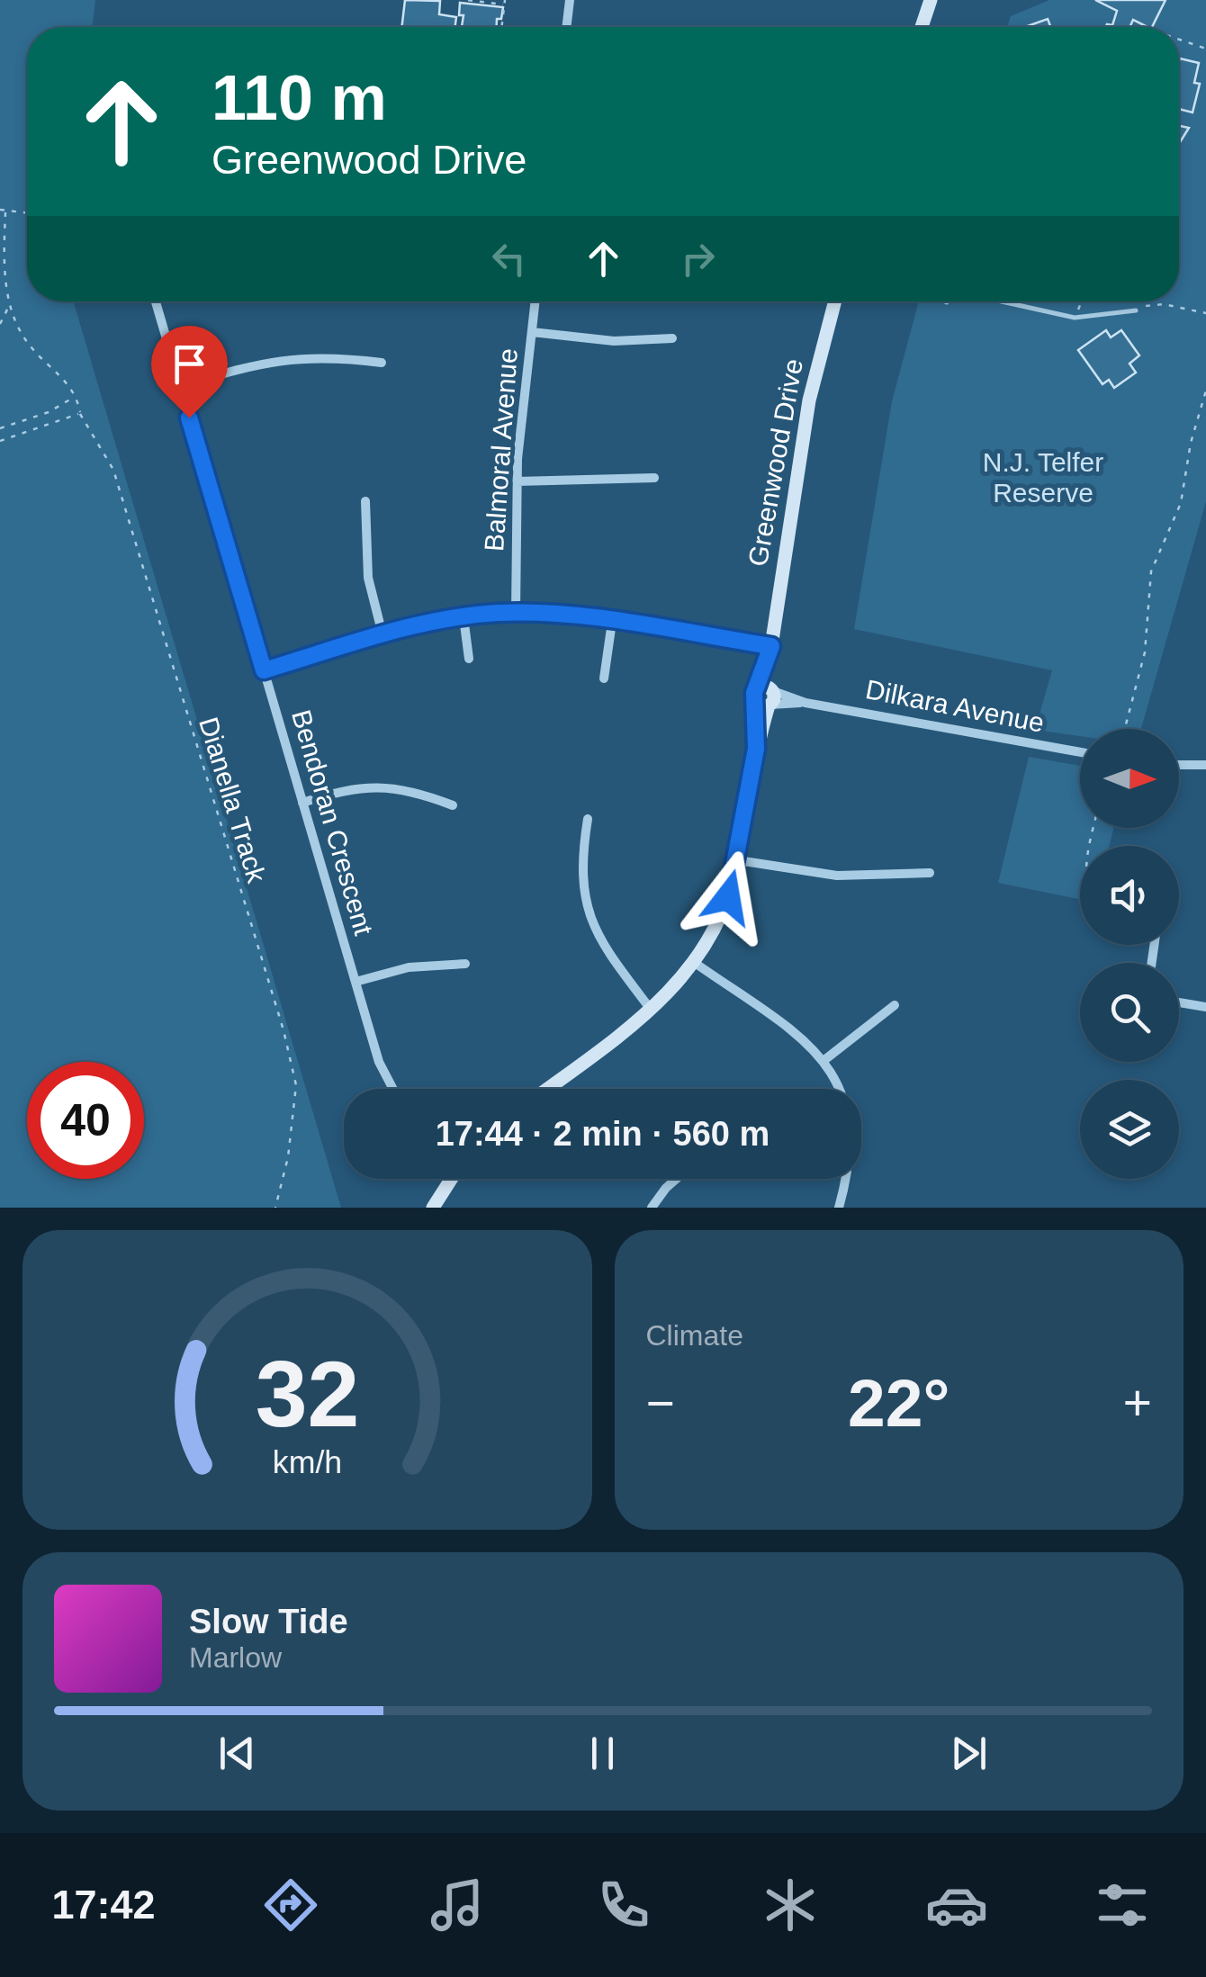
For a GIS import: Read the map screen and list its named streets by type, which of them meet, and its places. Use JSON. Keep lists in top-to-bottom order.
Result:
{
  "streets": {
    "street": [
      "Balmoral Avenue",
      "Greenwood Drive",
      "Dilkara Avenue",
      "Bendoran Crescent"
    ],
    "path": ["Dianella Track"]
  },
  "crossings": [
    ["Greenwood Drive", "Dilkara Avenue"]
  ],
  "parks": ["N.J. Telfer Reserve"],
  "north": "right",
  "page": {
    "turn": ["110 m", "Greenwood Drive"],
    "limit": "40",
    "trip": "17:44 · 2 min · 560 m",
    "tile": "Climate",
    "heat": ["−", "22°", "+"],
    "song": ["Slow Tide", "Marlow"],
    "tabs": "17:42",
    "gauge": ["32", "km/h"]
  }
}
